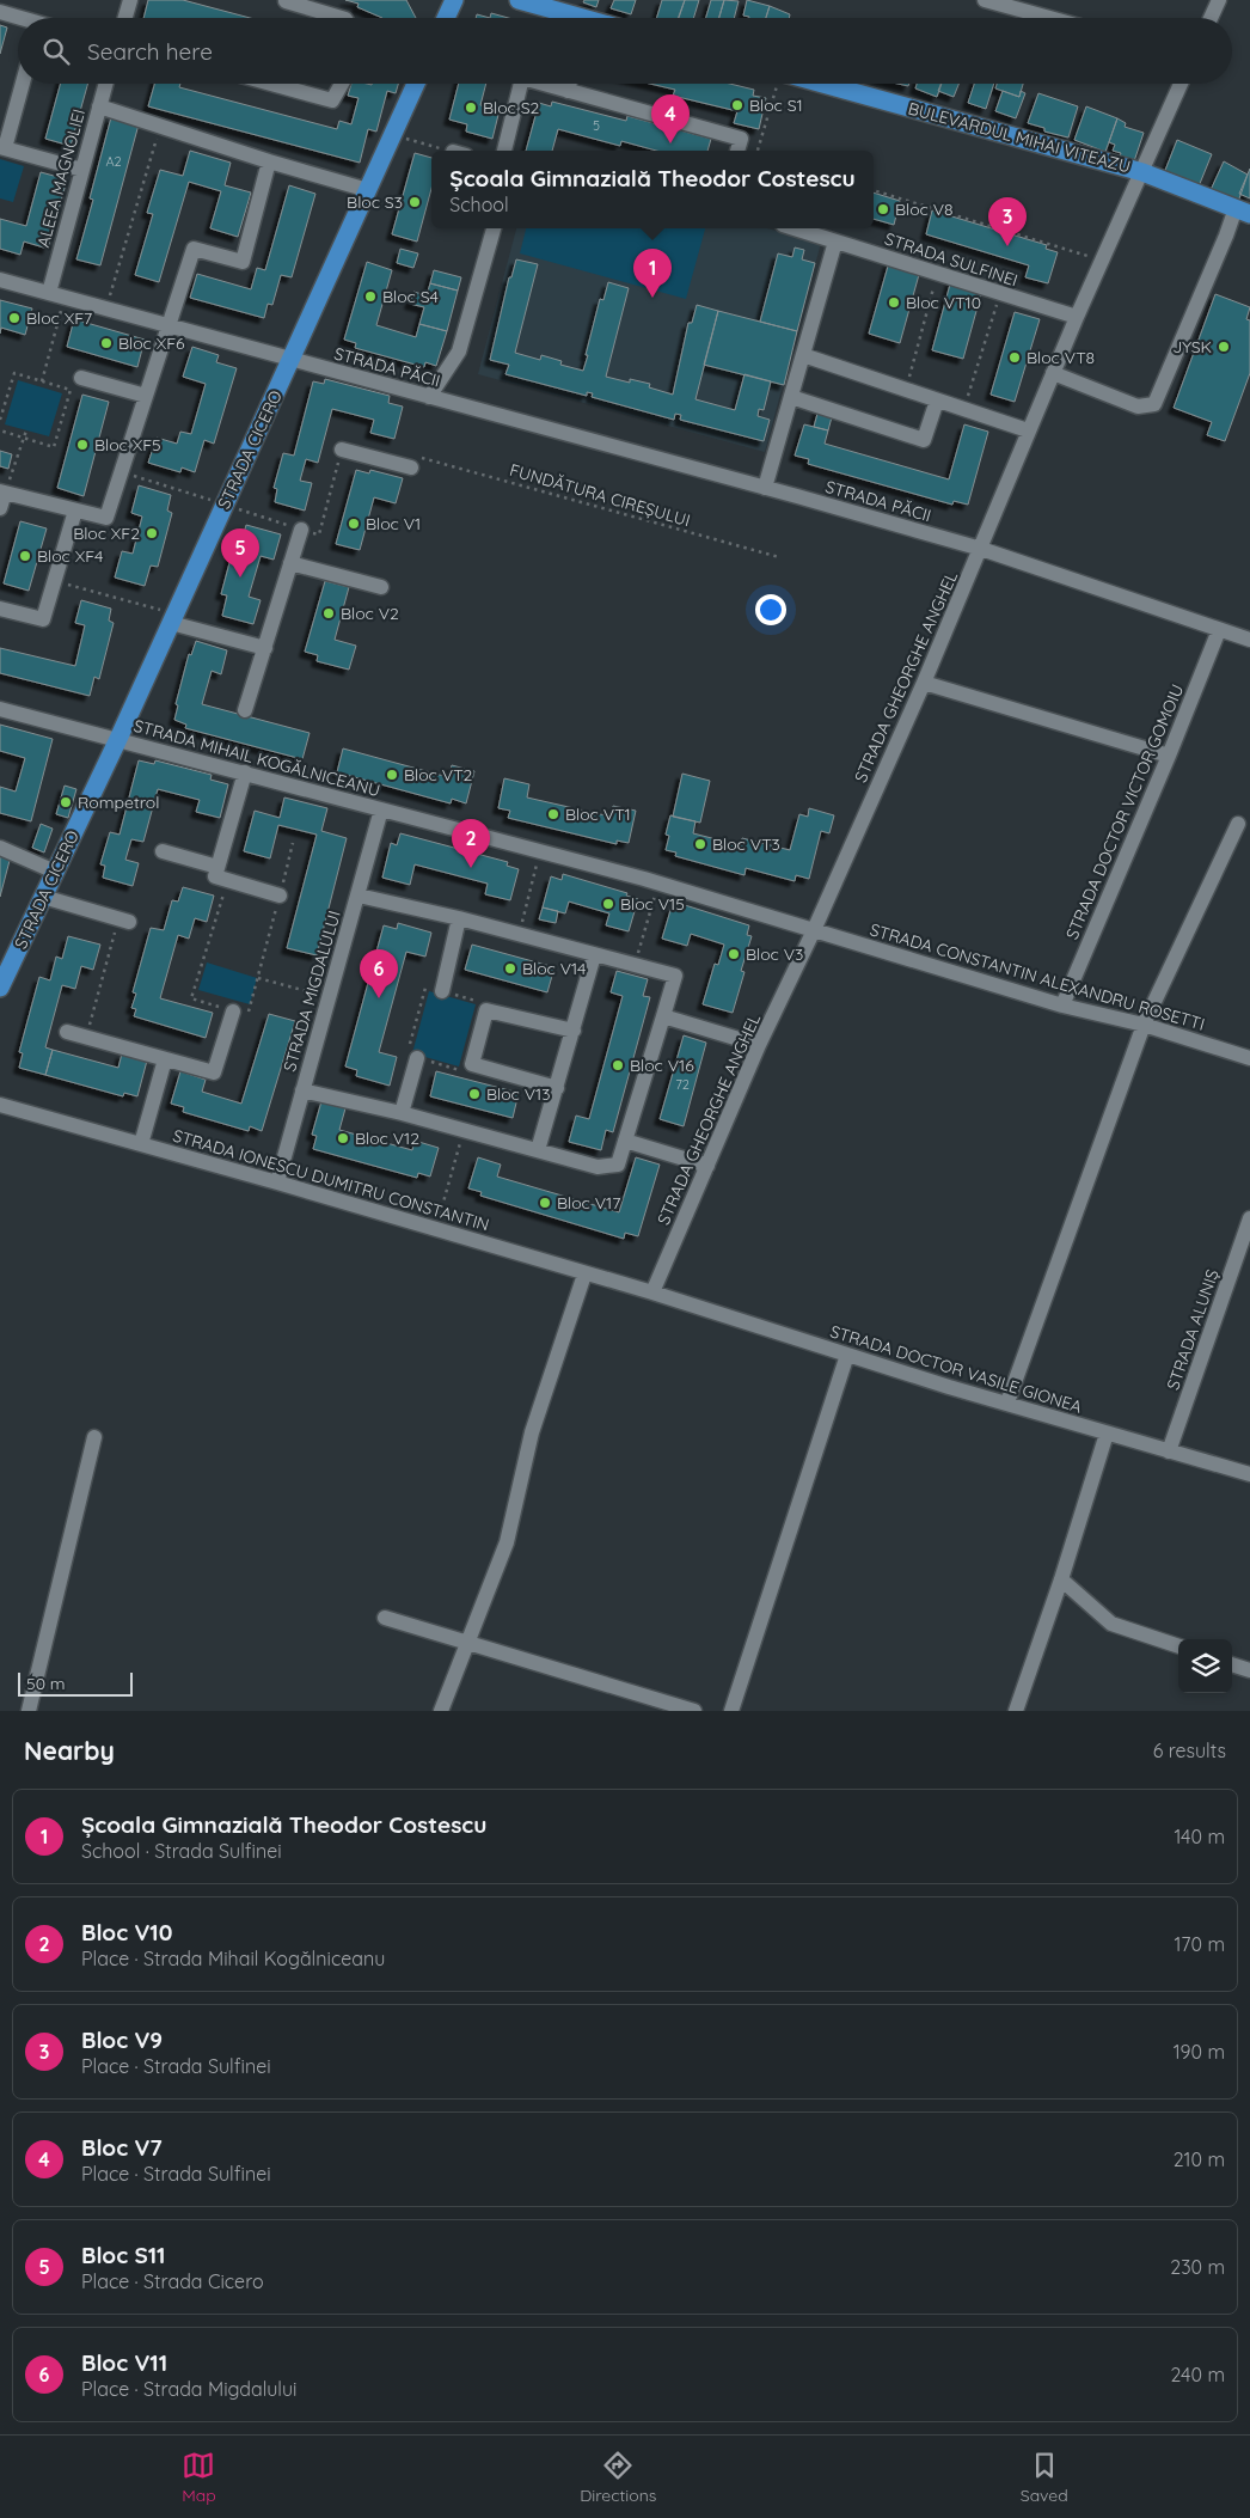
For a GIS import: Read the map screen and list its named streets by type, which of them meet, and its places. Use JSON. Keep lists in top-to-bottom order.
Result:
{
  "streets": {
    "main road": ["BULEVARDUL MIHAI VITEAZU", "STRADA CICERO"],
    "street": [
      "ALEEA MAGNOLIEI",
      "STRADA SULFINEI",
      "STRADA PĂCII",
      "STRADA GHEORGHE ANGHEL",
      "STRADA MIHAIL KOGĂLNICEANU",
      "STRADA DOCTOR VICTOR GOMOIU",
      "STRADA CONSTANTIN ALEXANDRU ROSETTI",
      "STRADA MIGDALULUI",
      "STRADA IONESCU DUMITRU CONSTANTIN",
      "STRADA ALUNIȘ",
      "STRADA DOCTOR VASILE GIONEA"
    ],
    "path": ["FUNDĂTURA CIREȘULUI"]
  },
  "crossings": [
    ["BULEVARDUL MIHAI VITEAZU", "STRADA GHEORGHE ANGHEL"],
    ["ALEEA MAGNOLIEI", "STRADA PĂCII"],
    ["STRADA SULFINEI", "STRADA GHEORGHE ANGHEL"],
    ["STRADA PĂCII", "STRADA CICERO"],
    ["STRADA PĂCII", "STRADA GHEORGHE ANGHEL"],
    ["STRADA PĂCII", "STRADA DOCTOR VICTOR GOMOIU"],
    ["STRADA CICERO", "STRADA MIHAIL KOGĂLNICEANU"],
    ["STRADA GHEORGHE ANGHEL", "STRADA MIHAIL KOGĂLNICEANU"],
    ["STRADA GHEORGHE ANGHEL", "STRADA CONSTANTIN ALEXANDRU ROSETTI"],
    ["STRADA GHEORGHE ANGHEL", "STRADA IONESCU DUMITRU CONSTANTIN"],
    ["STRADA GHEORGHE ANGHEL", "STRADA DOCTOR VASILE GIONEA"],
    ["STRADA MIHAIL KOGĂLNICEANU", "STRADA CONSTANTIN ALEXANDRU ROSETTI"],
    ["STRADA MIHAIL KOGĂLNICEANU", "STRADA MIGDALULUI"],
    ["STRADA DOCTOR VICTOR GOMOIU", "STRADA CONSTANTIN ALEXANDRU ROSETTI"],
    ["STRADA MIGDALULUI", "STRADA IONESCU DUMITRU CONSTANTIN"],
    ["STRADA IONESCU DUMITRU CONSTANTIN", "STRADA DOCTOR VASILE GIONEA"],
    ["STRADA ALUNIȘ", "STRADA DOCTOR VASILE GIONEA"]
  ],
  "places": [
    "Bloc S1",
    "Bloc S2",
    "Bloc S3",
    "Bloc V8",
    "Bloc S4",
    "Bloc VT10",
    "Bloc XF7",
    "Bloc XF6",
    "JYSK",
    "Bloc VT8",
    "Bloc XF5",
    "Bloc V1",
    "Bloc XF2",
    "Bloc XF4",
    "Bloc V2",
    "Bloc VT2",
    "Rompetrol",
    "Bloc VT1",
    "Bloc VT3",
    "Bloc V15",
    "Bloc V3",
    "Bloc V14",
    "Bloc V16",
    "Bloc V13",
    "Bloc V12",
    "Bloc V17"
  ],
  "house_numbers": ["5", "A2", "72"],
  "scale_bar": "50 m",
  "page": {
    "search": "Search here",
    "pins": [
      "4",
      "3",
      "1",
      "5",
      "2",
      "6"
    ],
    "popup": ["Școala Gimnazială Theodor Costescu", "School"],
    "scale": "50 m",
    "heading": ["Nearby", "6 results"],
    "list": [
      {
        "mark": "1",
        "name": "Școala Gimnazială Theodor Costescu",
        "note": "School · Strada Sulfinei",
        "value": "140 m"
      },
      {
        "mark": "2",
        "name": "Bloc V10",
        "note": "Place · Strada Mihail Kogălniceanu",
        "value": "170 m"
      },
      {
        "mark": "3",
        "name": "Bloc V9",
        "note": "Place · Strada Sulfinei",
        "value": "190 m"
      },
      {
        "mark": "4",
        "name": "Bloc V7",
        "note": "Place · Strada Sulfinei",
        "value": "210 m"
      },
      {
        "mark": "5",
        "name": "Bloc S11",
        "note": "Place · Strada Cicero",
        "value": "230 m"
      },
      {
        "mark": "6",
        "name": "Bloc V11",
        "note": "Place · Strada Migdalului",
        "value": "240 m"
      }
    ],
    "nav": ["Map", "Directions", "Saved"]
  }
}
